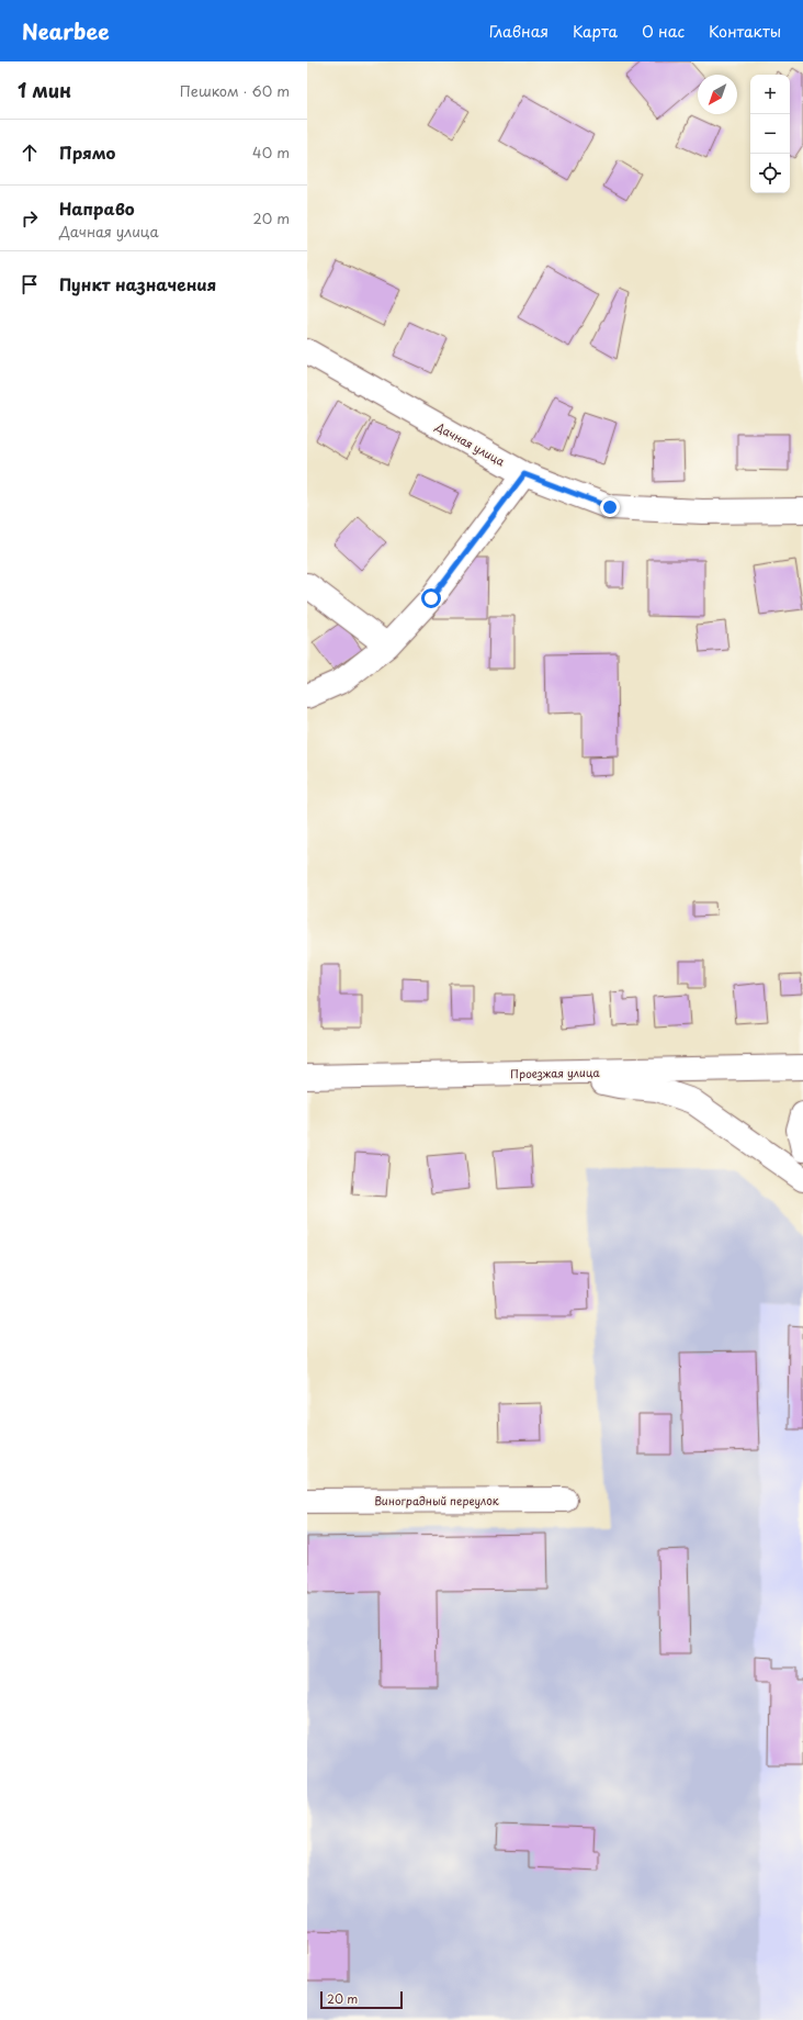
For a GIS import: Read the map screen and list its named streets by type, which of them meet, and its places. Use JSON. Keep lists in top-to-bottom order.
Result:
{
  "streets": {
    "main road": ["Дачная улица", "Проезжая улица", "Виноградный переулок"]
  },
  "scale_bar": "20 m",
  "north": "bottom left",
  "page": {
    "header": "Nearbee",
    "nav": [
      "Главная",
      "Карта",
      "О нас",
      "Контакты"
    ],
    "heading": ["1 мин", "Пешком · 60 m"],
    "map_buttons": ["+", "−"],
    "list": [
      ["Прямо", "40 m"],
      ["Направо", "Дачная улица", "20 m"],
      "Пункт назначения"
    ],
    "scale": "20 m"
  }
}
